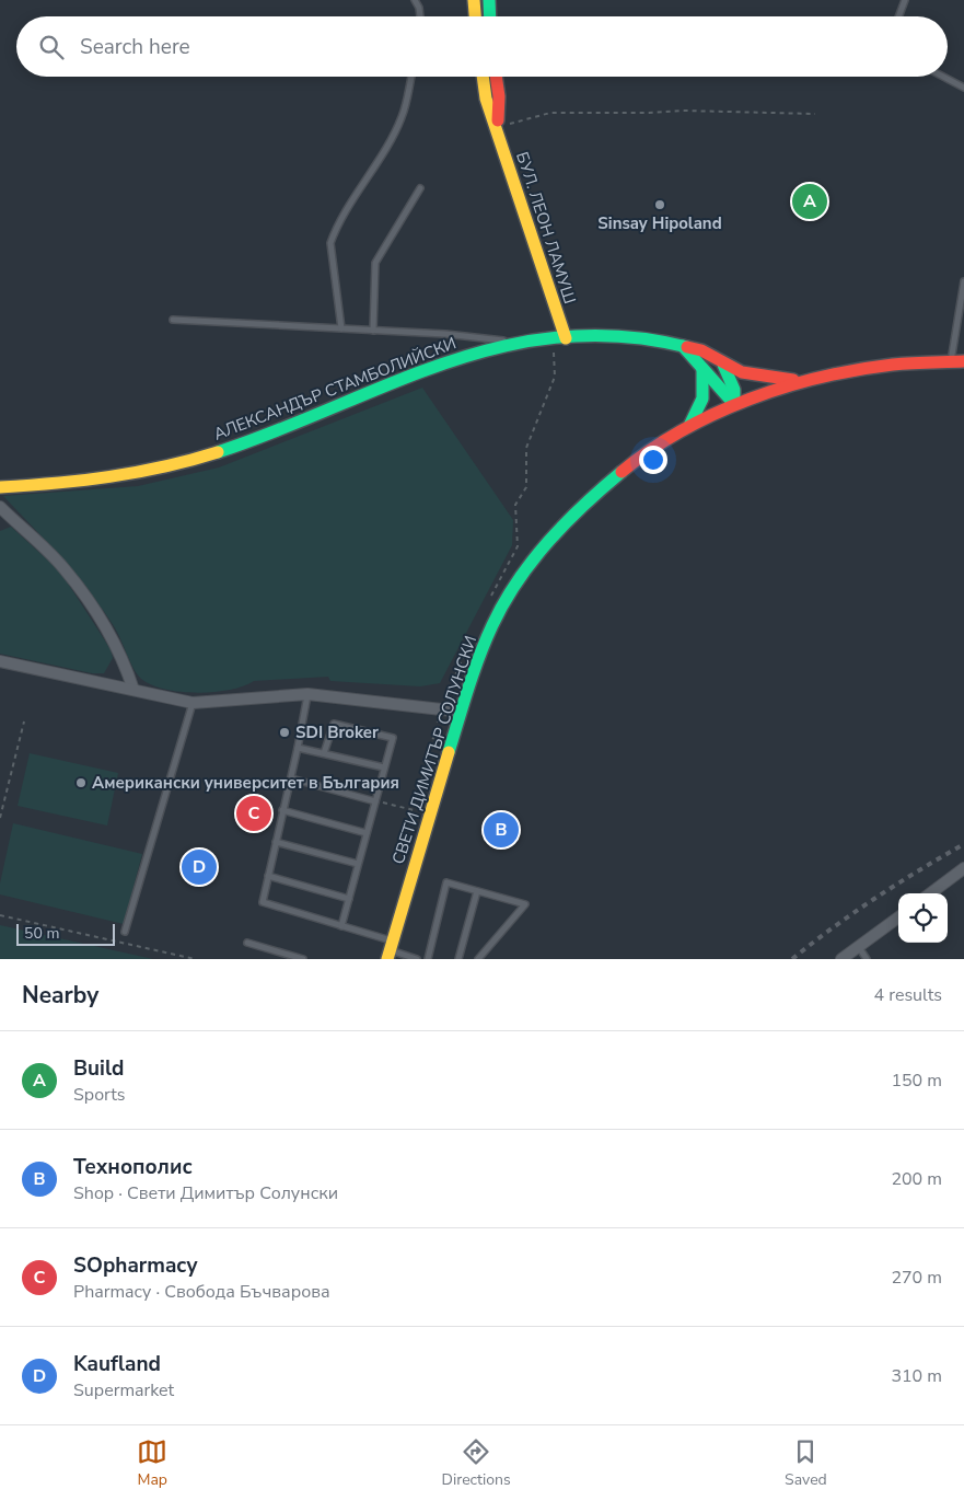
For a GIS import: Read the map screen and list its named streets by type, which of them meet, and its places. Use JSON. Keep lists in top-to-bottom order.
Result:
{
  "streets": {
    "street": ["БУЛ. ЛЕОН ЛАМУШ", "АЛЕКСАНДЪР СТАМБОЛИЙСКИ", "СВЕТИ ДИМИТЪР СОЛУНСКИ"]
  },
  "crossings": [
    ["БУЛ. ЛЕОН ЛАМУШ", "АЛЕКСАНДЪР СТАМБОЛИЙСКИ"],
    ["АЛЕКСАНДЪР СТАМБОЛИЙСКИ", "СВЕТИ ДИМИТЪР СОЛУНСКИ"]
  ],
  "places": ["Sinsay Hipoland", "SDI Broker", "Американски университет в България"],
  "scale_bar": "50 m",
  "page": {
    "search": "Search here",
    "pins": [
      "A",
      "C",
      "B",
      "D"
    ],
    "scale": "50 m",
    "heading": ["Nearby", "4 results"],
    "list": [
      {
        "mark": "A",
        "name": "Build",
        "note": "Sports",
        "value": "150 m"
      },
      {
        "mark": "B",
        "name": "Технополис",
        "note": "Shop · Свети Димитър Солунски",
        "value": "200 m"
      },
      {
        "mark": "C",
        "name": "SOpharmacy",
        "note": "Pharmacy · Свобода Бъчварова",
        "value": "270 m"
      },
      {
        "mark": "D",
        "name": "Kaufland",
        "note": "Supermarket",
        "value": "310 m"
      }
    ],
    "nav": ["Map", "Directions", "Saved"]
  }
}
